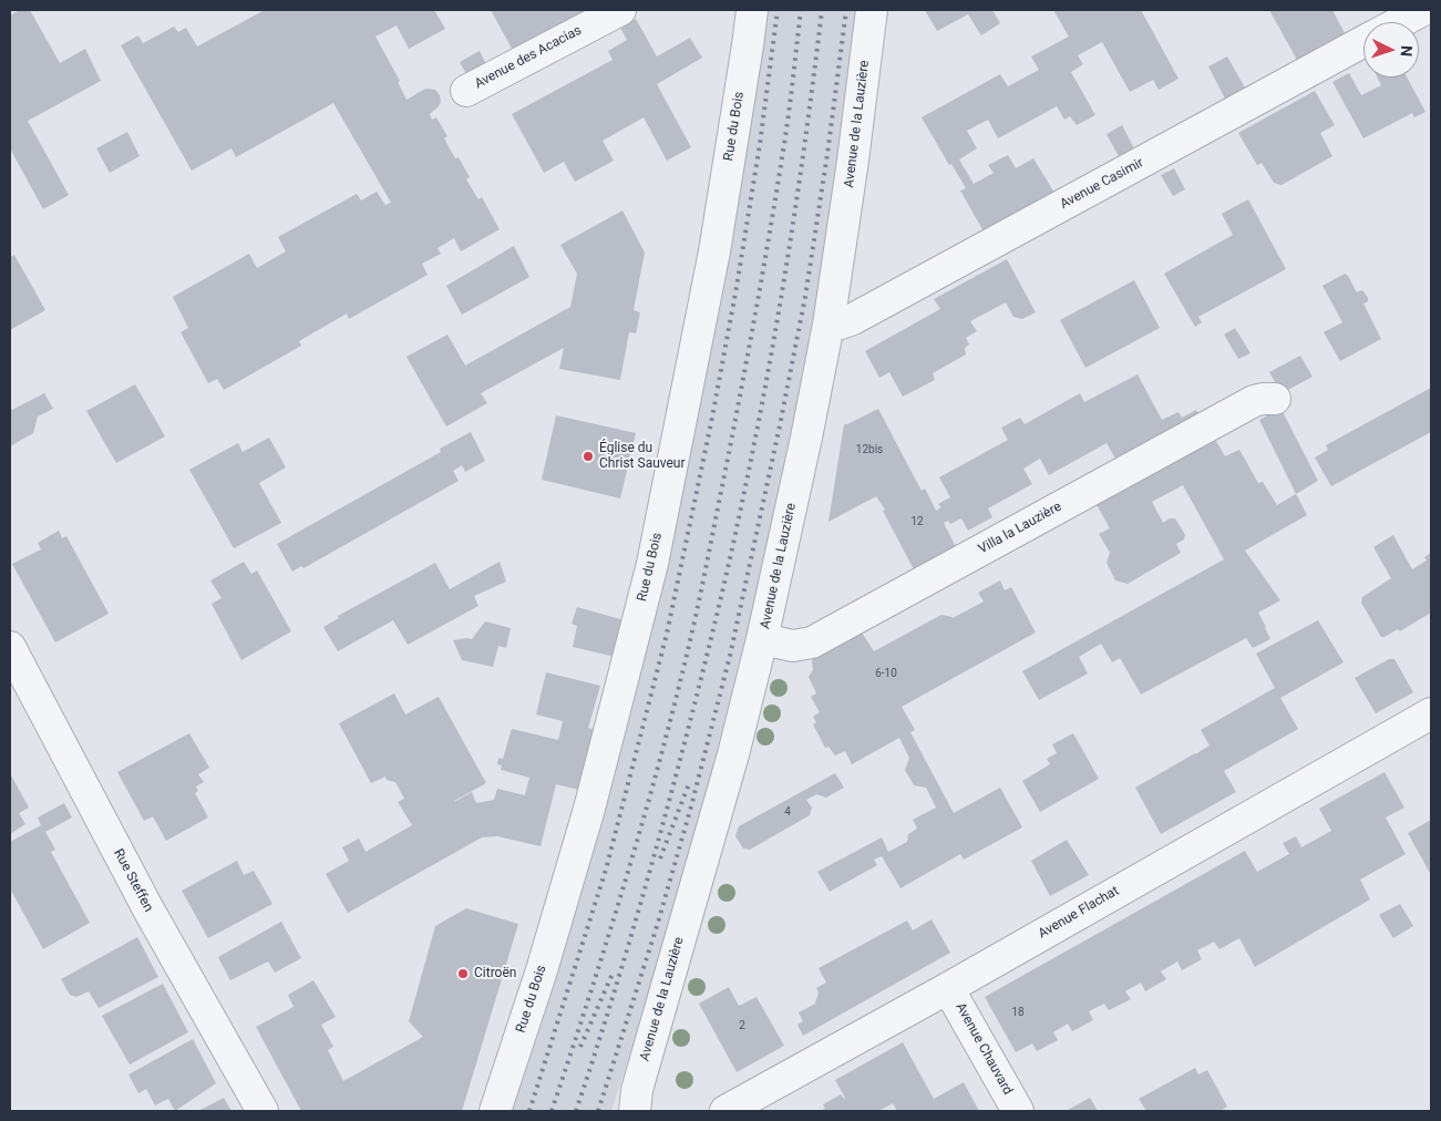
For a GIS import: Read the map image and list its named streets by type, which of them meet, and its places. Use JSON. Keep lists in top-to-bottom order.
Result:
{
  "streets": {
    "street": [
      "Avenue des Acacias",
      "Avenue de la Lauzière",
      "Rue du Bois",
      "Avenue Casimir",
      "Villa la Lauzière",
      "Rue Steffen",
      "Avenue Flachat",
      "Avenue Chauvard"
    ]
  },
  "crossings": [
    ["Avenue de la Lauzière", "Avenue Casimir"],
    ["Avenue de la Lauzière", "Villa la Lauzière"],
    ["Avenue Flachat", "Avenue Chauvard"]
  ],
  "places": ["Église du Christ Sauveur", "Citroën"],
  "house_numbers": [
    "12bis",
    "12",
    "6-10",
    "4",
    "18",
    "2"
  ],
  "north": "right"
}
